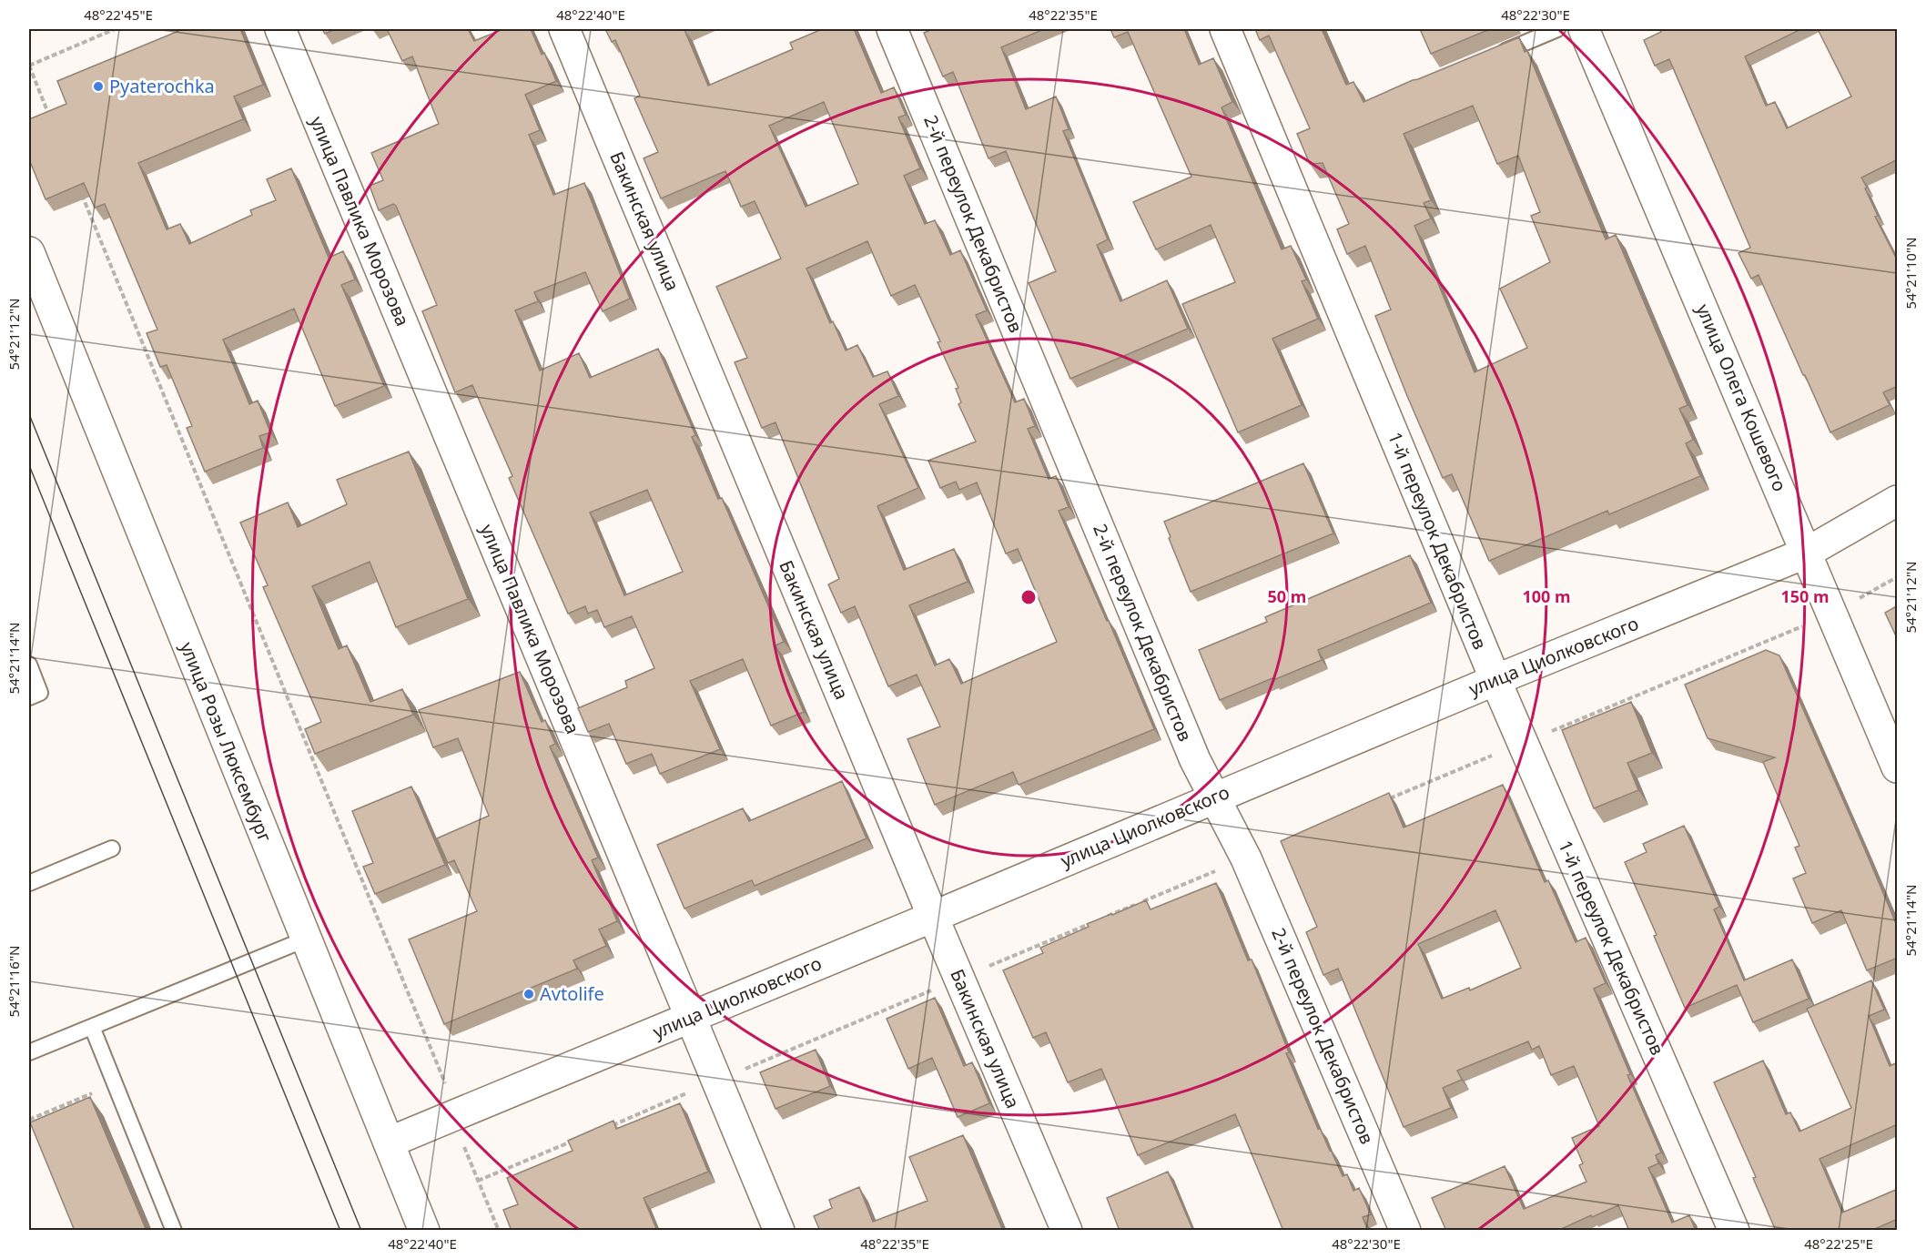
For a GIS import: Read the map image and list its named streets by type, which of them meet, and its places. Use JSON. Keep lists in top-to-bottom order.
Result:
{
  "streets": {
    "street": [
      "улица Павлика Морозова",
      "Бакинская улица",
      "2-й переулок Декабристов",
      "улица Олега Кошевого",
      "1-й переулок Декабристов",
      "улица Циолковского",
      "улица Розы Люксембург"
    ]
  },
  "crossings": [
    ["улица Павлика Морозова", "улица Циолковского"],
    ["Бакинская улица", "улица Циолковского"],
    ["2-й переулок Декабристов", "улица Циолковского"],
    ["улица Олега Кошевого", "улица Циолковского"],
    ["1-й переулок Декабристов", "улица Циолковского"],
    ["улица Циолковского", "улица Розы Люксембург"]
  ],
  "places": ["Pyaterochka", "Avtolife"],
  "coordinates": [
    "48°22'45\"E",
    "48°22'40\"E",
    "48°22'35\"E",
    "48°22'30\"E",
    "54°21'10\"N",
    "54°21'12\"N",
    "54°21'14\"N",
    "54°21'16\"N",
    "48°22'25\"E"
  ],
  "rings": ["50 m", "100 m", "150 m"]
}
